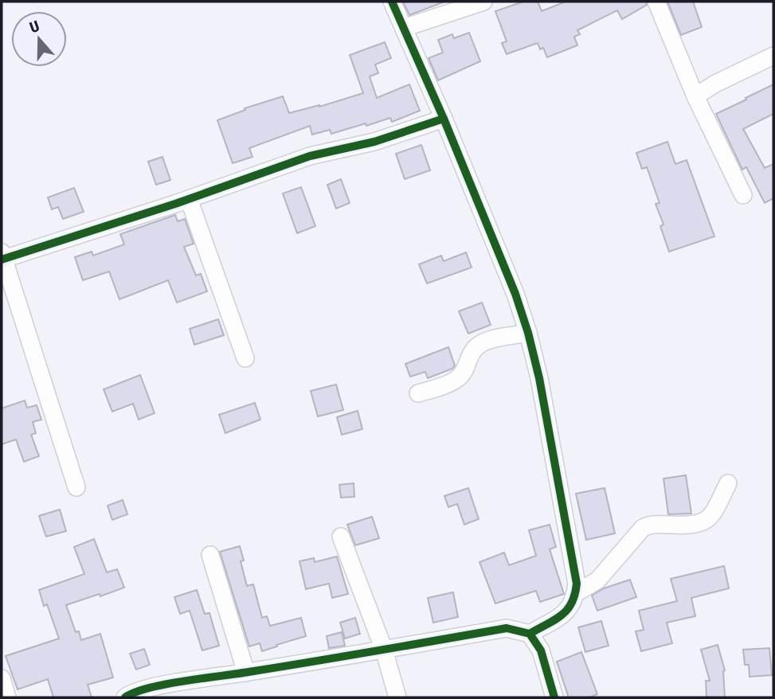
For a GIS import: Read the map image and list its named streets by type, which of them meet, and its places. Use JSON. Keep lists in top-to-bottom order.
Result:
{
  "north": "top"
}
